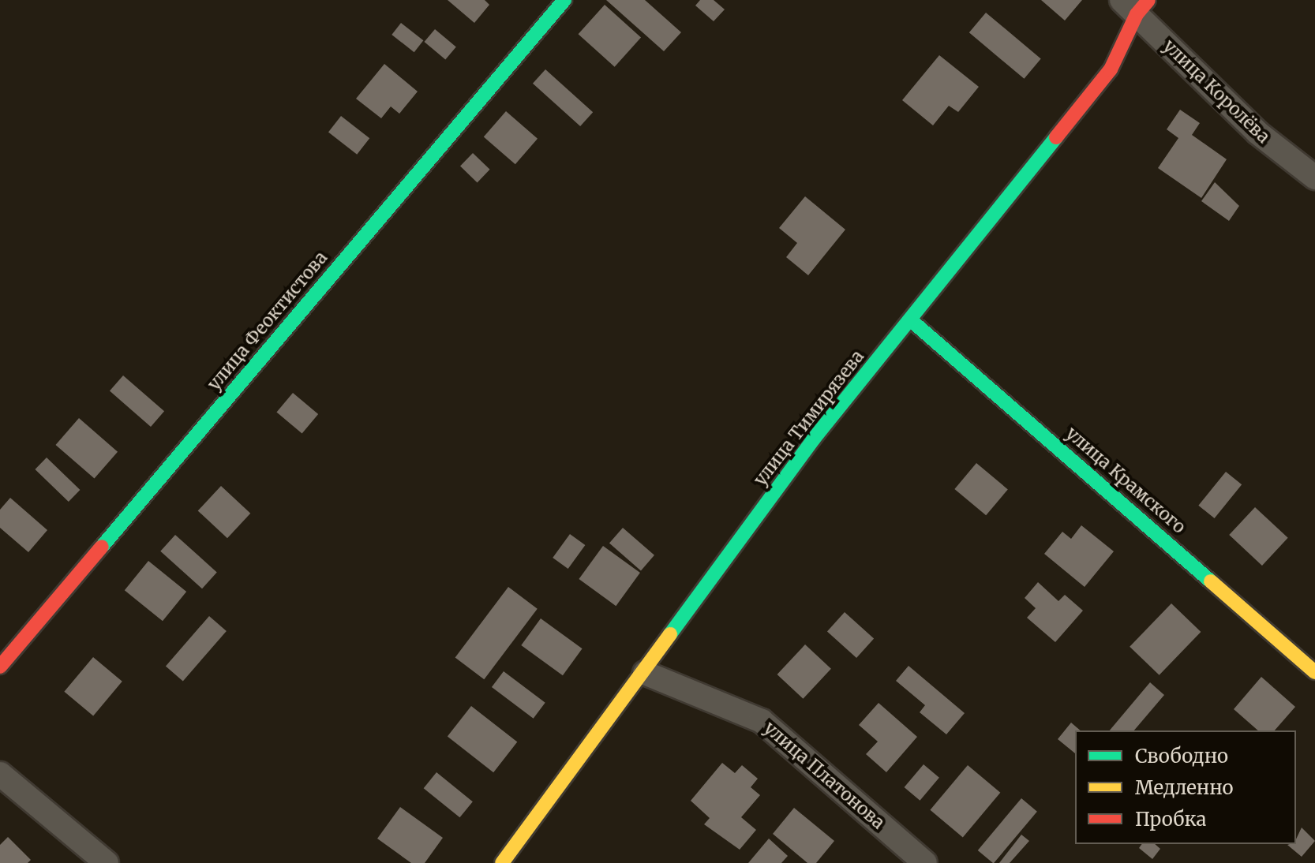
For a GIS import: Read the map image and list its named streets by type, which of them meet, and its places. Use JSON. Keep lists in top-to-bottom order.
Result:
{
  "streets": {
    "street": [
      "улица Королёва",
      "улица Феоктистова",
      "улица Тимирязева",
      "улица Крамского",
      "улица Платонова"
    ]
  },
  "crossings": [
    ["улица Королёва", "улица Тимирязева"],
    ["улица Тимирязева", "улица Крамского"],
    ["улица Тимирязева", "улица Платонова"]
  ],
  "legend": ["Свободно", "Медленно", "Пробка"]
}
